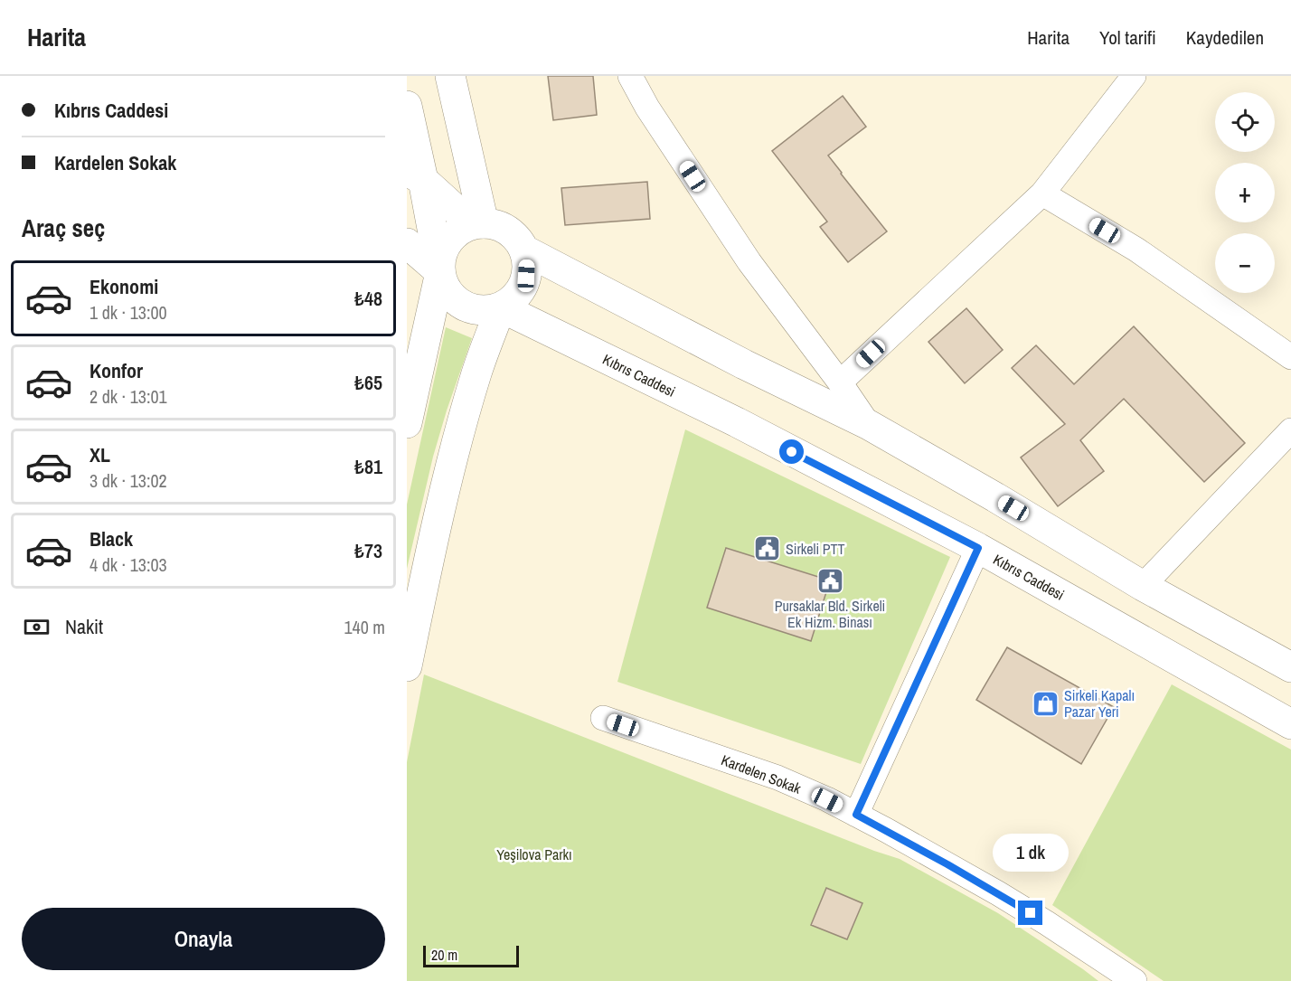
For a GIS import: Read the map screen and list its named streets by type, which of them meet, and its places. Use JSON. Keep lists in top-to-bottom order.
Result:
{
  "streets": {
    "main road": ["Kıbrıs Caddesi"],
    "street": ["Kardelen Sokak"]
  },
  "parks": ["Yeşilova Parkı"],
  "places": {
    "public building": ["Sirkeli PTT", "Pursaklar Bld. Sirkeli Ek Hizm. Binası"],
    "shop": ["Sirkeli Kapalı Pazar Yeri"]
  },
  "scale_bar": "20 m",
  "page": {
    "header": "Harita",
    "nav": ["Harita", "Yol tarifi", "Kaydedilen"],
    "banner": ["Kıbrıs Caddesi", "Kardelen Sokak"],
    "map_buttons": ["+", "−"],
    "heading": "Araç seç",
    "list": [
      {
        "name": "Ekonomi",
        "note": "1 dk · 13:00",
        "value": "₺48"
      },
      {
        "name": "Konfor",
        "note": "2 dk · 13:01",
        "value": "₺65"
      },
      {
        "name": "XL",
        "note": "3 dk · 13:02",
        "value": "₺81"
      },
      {
        "name": "Black",
        "note": "4 dk · 13:03",
        "value": "₺73"
      }
    ],
    "pay": ["Nakit", "140 m"],
    "bubble": "1 dk",
    "buttons": "Onayla",
    "scale": "20 m"
  }
}
